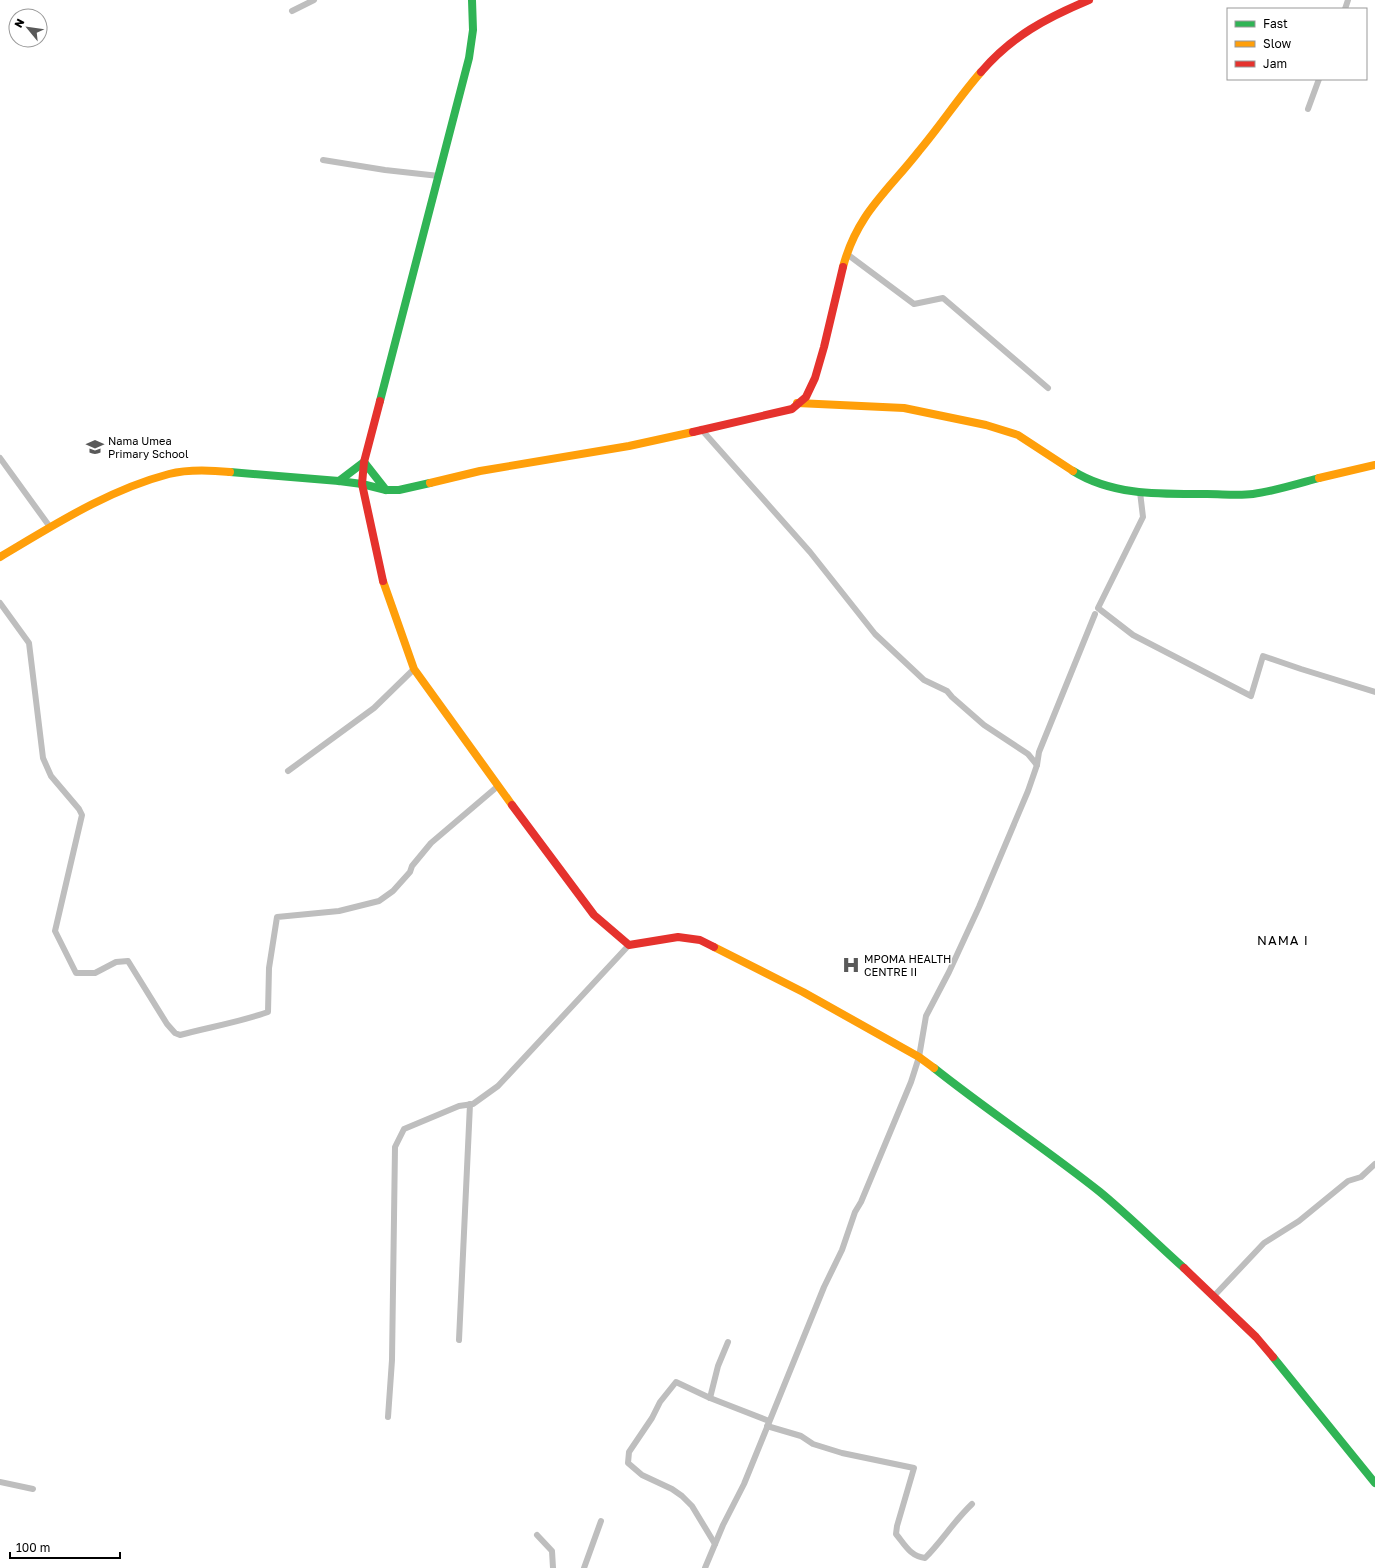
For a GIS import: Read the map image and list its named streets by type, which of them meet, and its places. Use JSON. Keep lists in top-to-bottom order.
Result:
{
  "districts": ["NAMA I"],
  "places": {
    "school or university": ["Nama Umea Primary School"],
    "hospital": ["MPOMA HEALTH CENTRE II"]
  },
  "legend": ["Fast", "Slow", "Jam"],
  "scale_bar": "100 m",
  "north": "top left"
}
